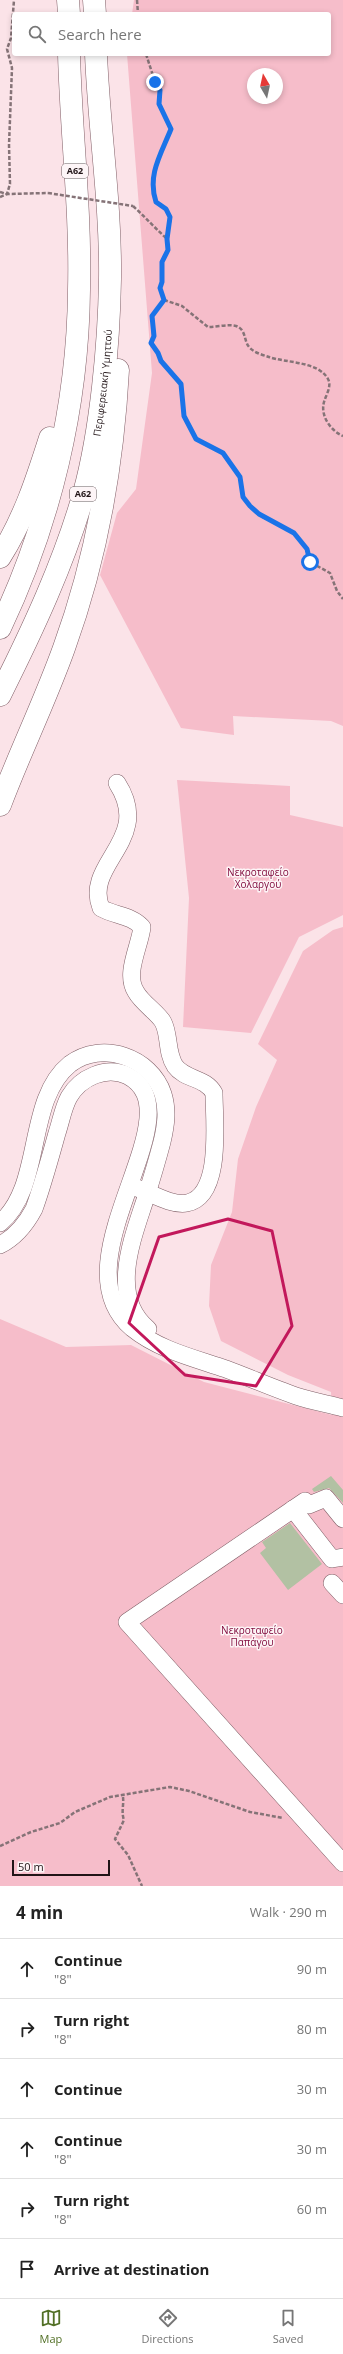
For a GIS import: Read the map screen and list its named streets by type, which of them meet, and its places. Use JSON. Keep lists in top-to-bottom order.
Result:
{
  "streets": {
    "highway": ["Α62", "Περιφερειακή Υμηττού"]
  },
  "parks": ["Νεκροταφείο Χολαργού", "Νεκροταφείο Παπάγου"],
  "scale_bar": "50 m",
  "north": "top",
  "page": {
    "search": "Search here",
    "scale": "50 m",
    "heading": ["4 min", "Walk · 290 m"],
    "list": [
      ["Continue", "\"8\"", "90 m"],
      ["Turn right", "\"8\"", "80 m"],
      ["Continue", "30 m"],
      ["Continue", "\"8\"", "30 m"],
      ["Turn right", "\"8\"", "60 m"],
      "Arrive at destination"
    ],
    "nav": ["Map", "Directions", "Saved"]
  }
}
